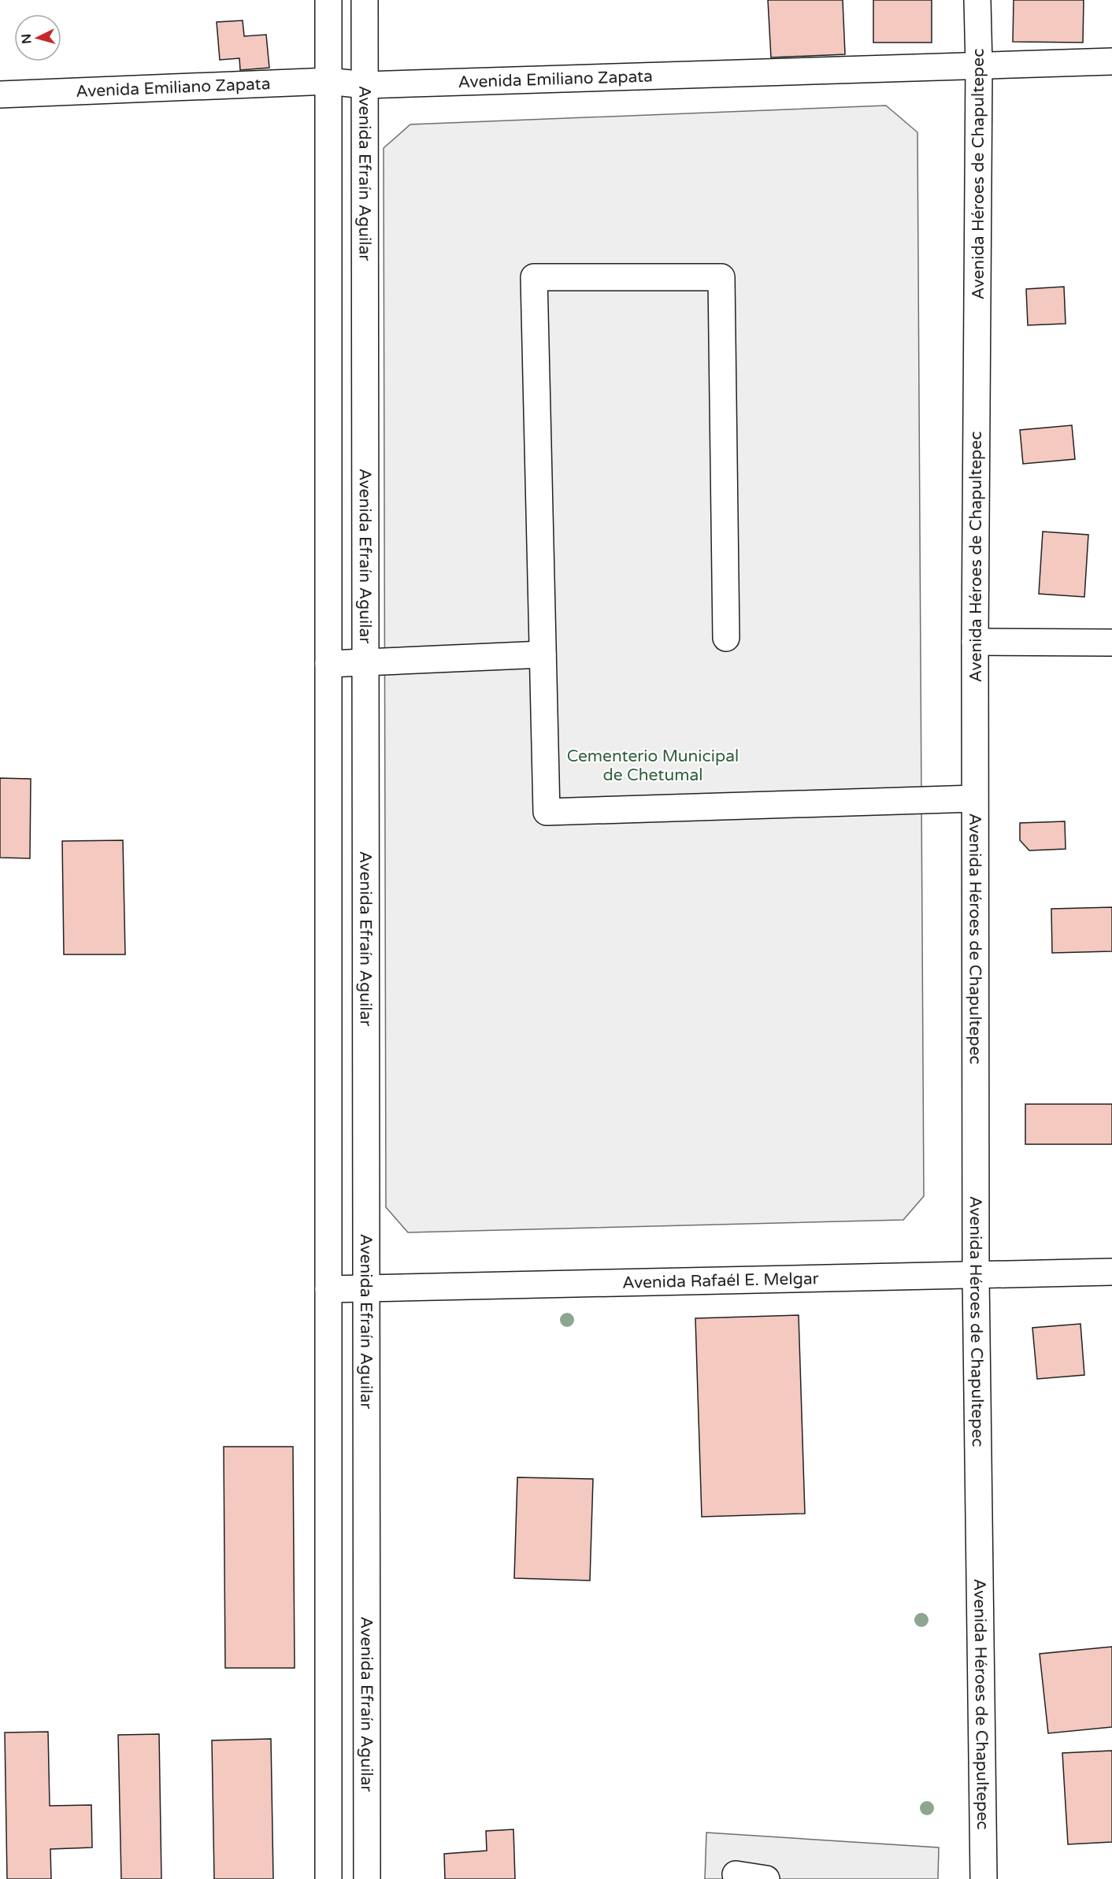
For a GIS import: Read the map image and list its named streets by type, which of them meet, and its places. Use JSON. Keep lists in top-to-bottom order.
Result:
{
  "streets": {
    "street": [
      "Avenida Emiliano Zapata",
      "Avenida Efraín Aguilar",
      "Avenida Héroes de Chapultepec",
      "Avenida Rafaél E. Melgar"
    ]
  },
  "crossings": [
    ["Avenida Emiliano Zapata", "Avenida Efraín Aguilar"],
    ["Avenida Emiliano Zapata", "Avenida Héroes de Chapultepec"],
    ["Avenida Efraín Aguilar", "Avenida Rafaél E. Melgar"],
    ["Avenida Héroes de Chapultepec", "Avenida Rafaél E. Melgar"]
  ],
  "parks": ["Cementerio Municipal de Chetumal"],
  "north": "left"
}
